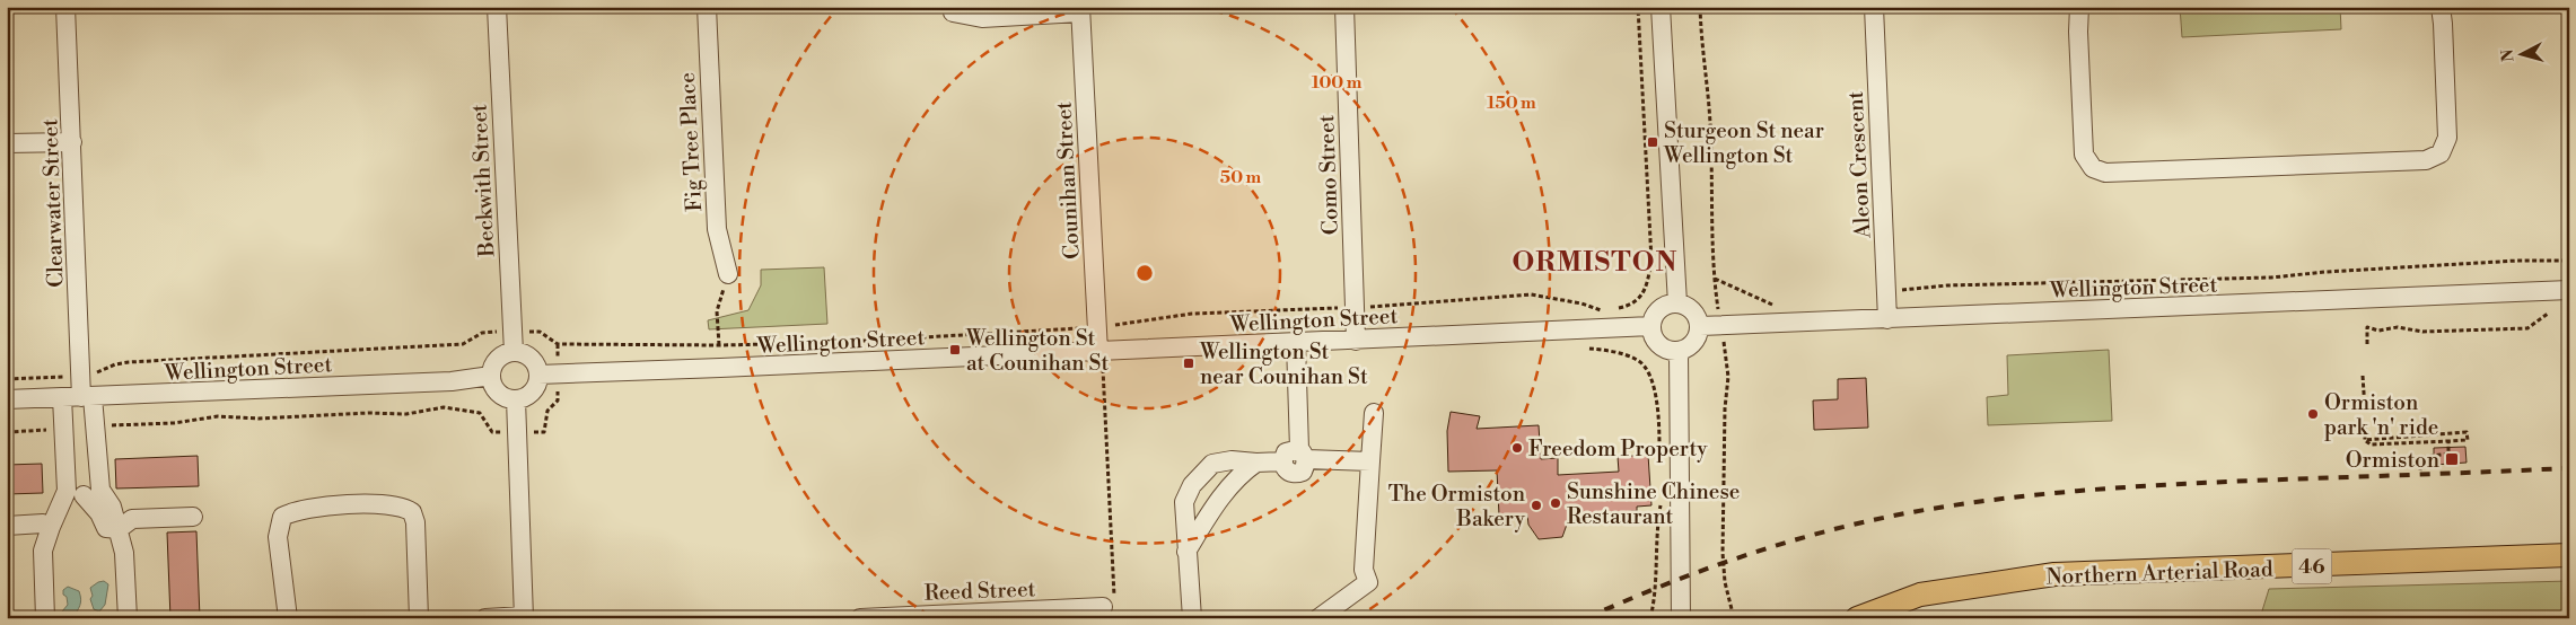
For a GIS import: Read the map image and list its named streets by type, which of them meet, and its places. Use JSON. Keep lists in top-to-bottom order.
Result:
{
  "streets": {
    "main road": ["46", "Northern Arterial Road"],
    "street": [
      "Fig Tree Place",
      "Aleon Crescent",
      "Como Street",
      "Beckwith Street",
      "Counihan Street",
      "Clearwater Street",
      "Wellington Street",
      "Reed Street"
    ]
  },
  "crossings": [
    ["Aleon Crescent", "Wellington Street"],
    ["Como Street", "Wellington Street"],
    ["Beckwith Street", "Wellington Street"],
    ["Counihan Street", "Wellington Street"],
    ["Clearwater Street", "Wellington Street"]
  ],
  "districts": ["ORMISTON"],
  "places": {
    "transit": [
      "Sturgeon St near Wellington St",
      "Wellington St at Counihan St",
      "Wellington St near Counihan St",
      "Ormiston"
    ],
    "other": [
      "Ormiston park 'n' ride",
      "Freedom Property",
      "Sunshine Chinese Restaurant",
      "The Ormiston Bakery"
    ]
  },
  "north": "left",
  "rings": ["100 m", "150 m", "50 m"]
}
